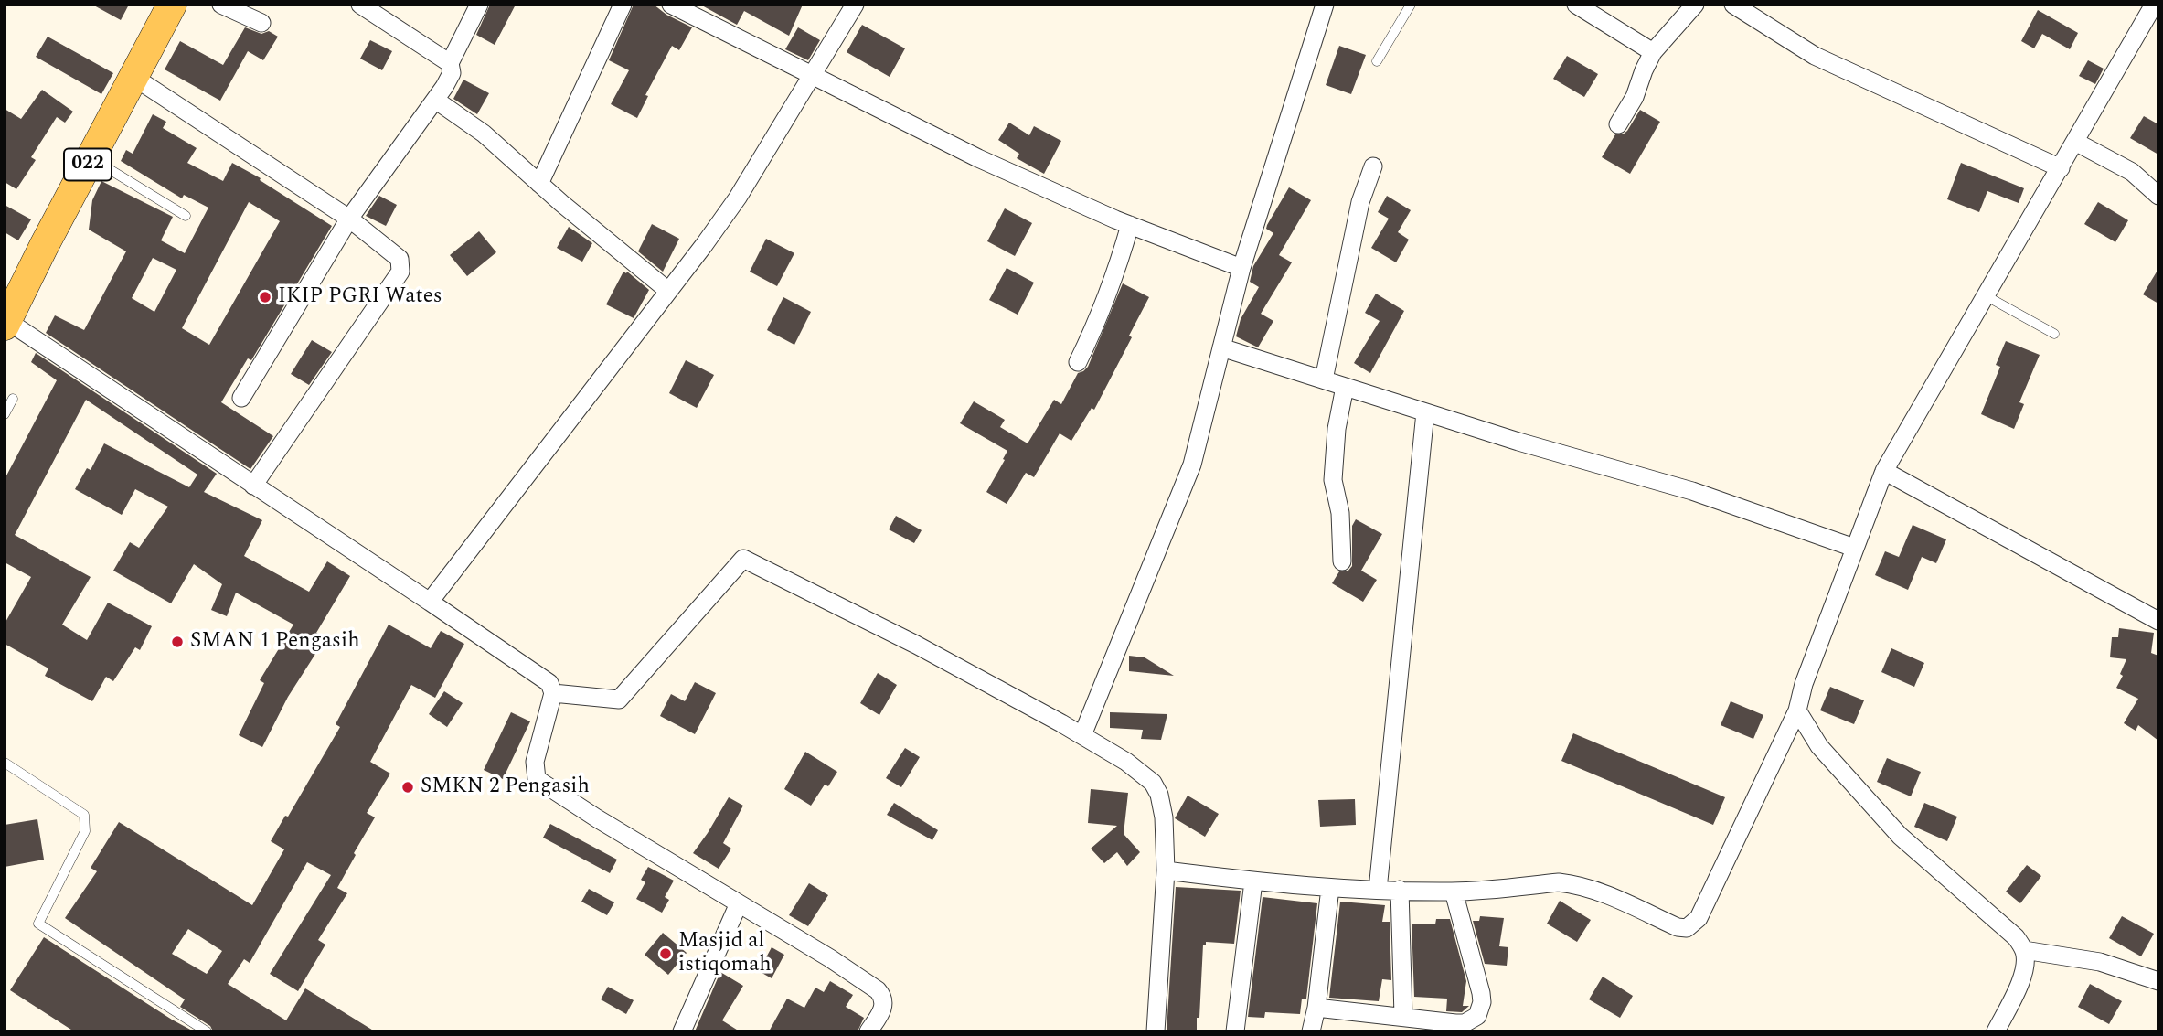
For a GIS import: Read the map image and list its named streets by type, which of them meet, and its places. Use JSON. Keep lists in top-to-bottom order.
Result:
{
  "streets": {
    "main road": ["022"]
  },
  "places": [
    "IKIP PGRI Wates",
    "SMAN 1 Pengasih",
    "SMKN 2 Pengasih",
    "Masjid al istiqomah"
  ]
}
